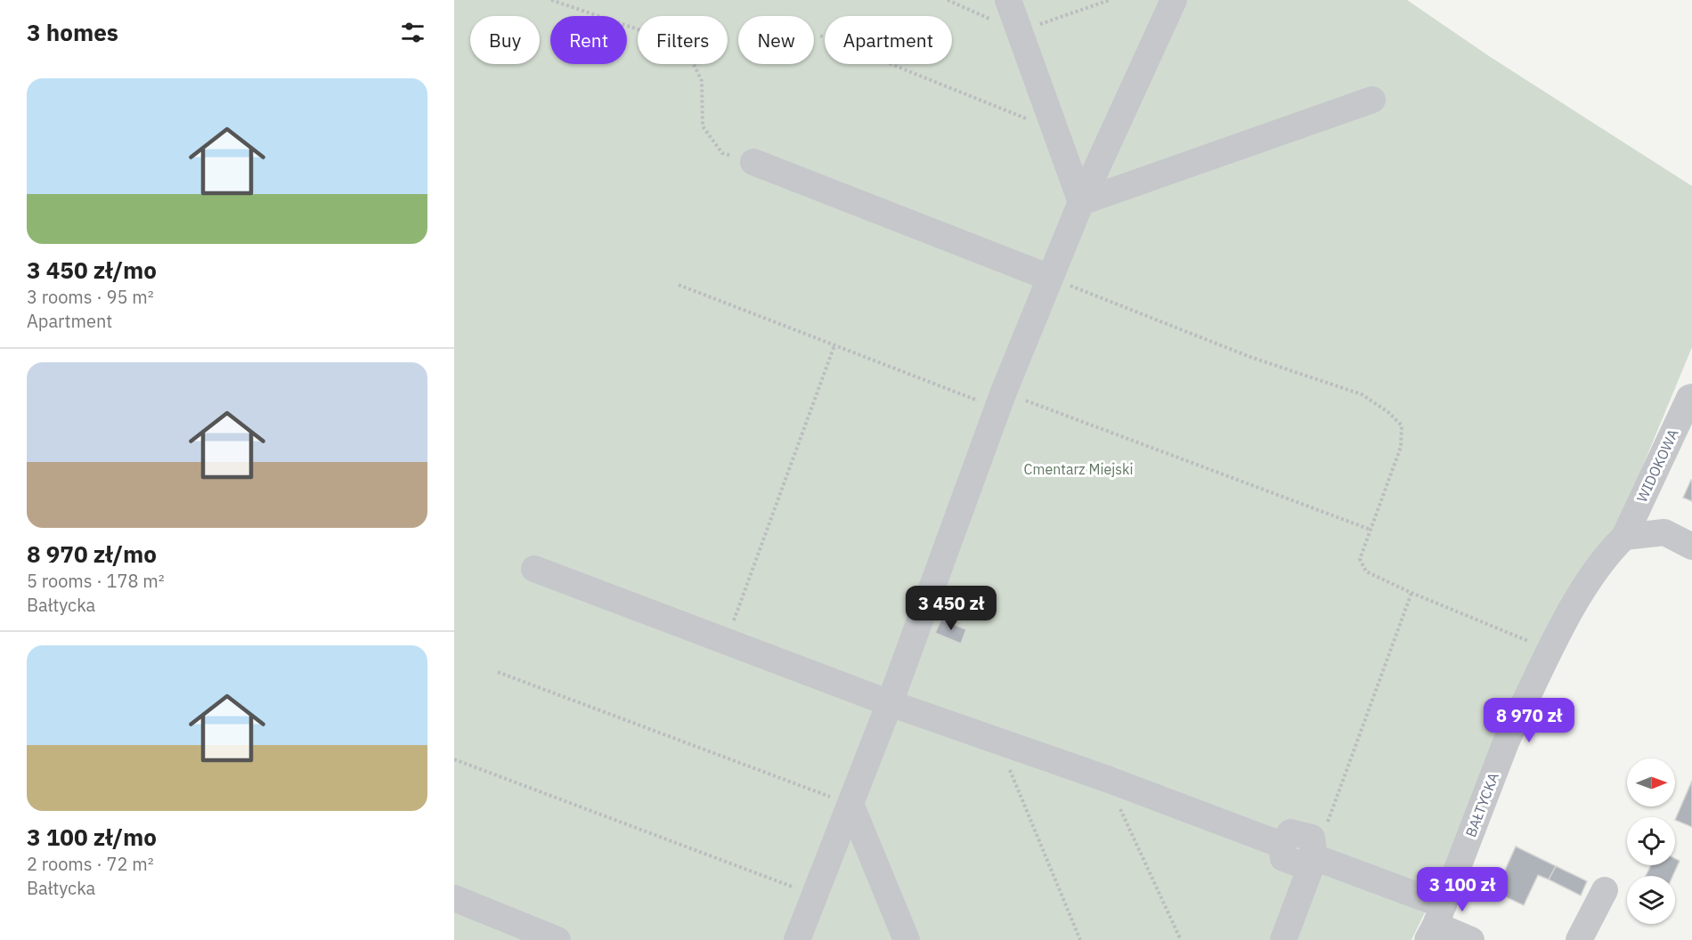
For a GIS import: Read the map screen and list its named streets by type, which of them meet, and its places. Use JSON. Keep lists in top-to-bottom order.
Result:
{
  "streets": {
    "street": ["WIDOKOWA", "BAŁTYCKA"]
  },
  "crossings": [
    ["WIDOKOWA", "BAŁTYCKA"]
  ],
  "parks": ["Cmentarz Miejski"],
  "north": "right",
  "page": {
    "heading": "3 homes",
    "chip": [
      "Buy",
      "Rent",
      "Filters",
      "New",
      "Apartment"
    ],
    "list": [
      {
        "name": "3 450 zł/mo",
        "note": "3 rooms · 95 m² · Apartment"
      },
      {
        "name": "8 970 zł/mo",
        "note": "5 rooms · 178 m² · Bałtycka"
      },
      {
        "name": "3 100 zł/mo",
        "note": "2 rooms · 72 m² · Bałtycka"
      }
    ],
    "price": ["3 450 zł", "8 970 zł", "3 100 zł"]
  }
}
